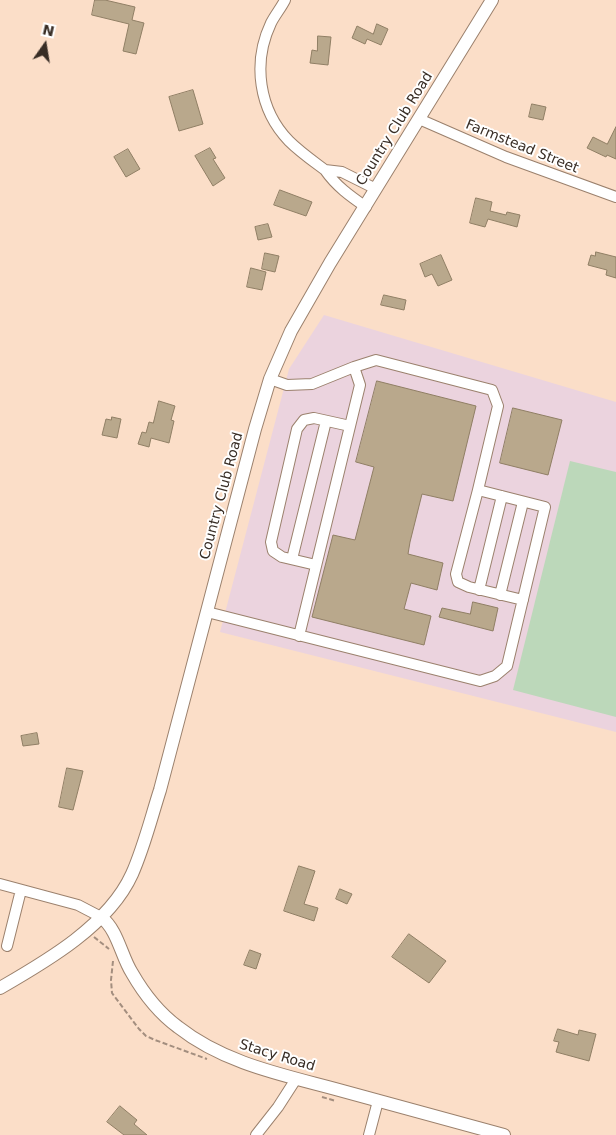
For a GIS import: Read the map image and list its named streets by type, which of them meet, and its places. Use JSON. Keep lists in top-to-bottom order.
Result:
{
  "streets": {
    "main road": ["Country Club Road", "Stacy Road"],
    "street": ["Farmstead Street"]
  },
  "crossings": [
    ["Country Club Road", "Farmstead Street"],
    ["Country Club Road", "Stacy Road"]
  ],
  "north": "top"
}
